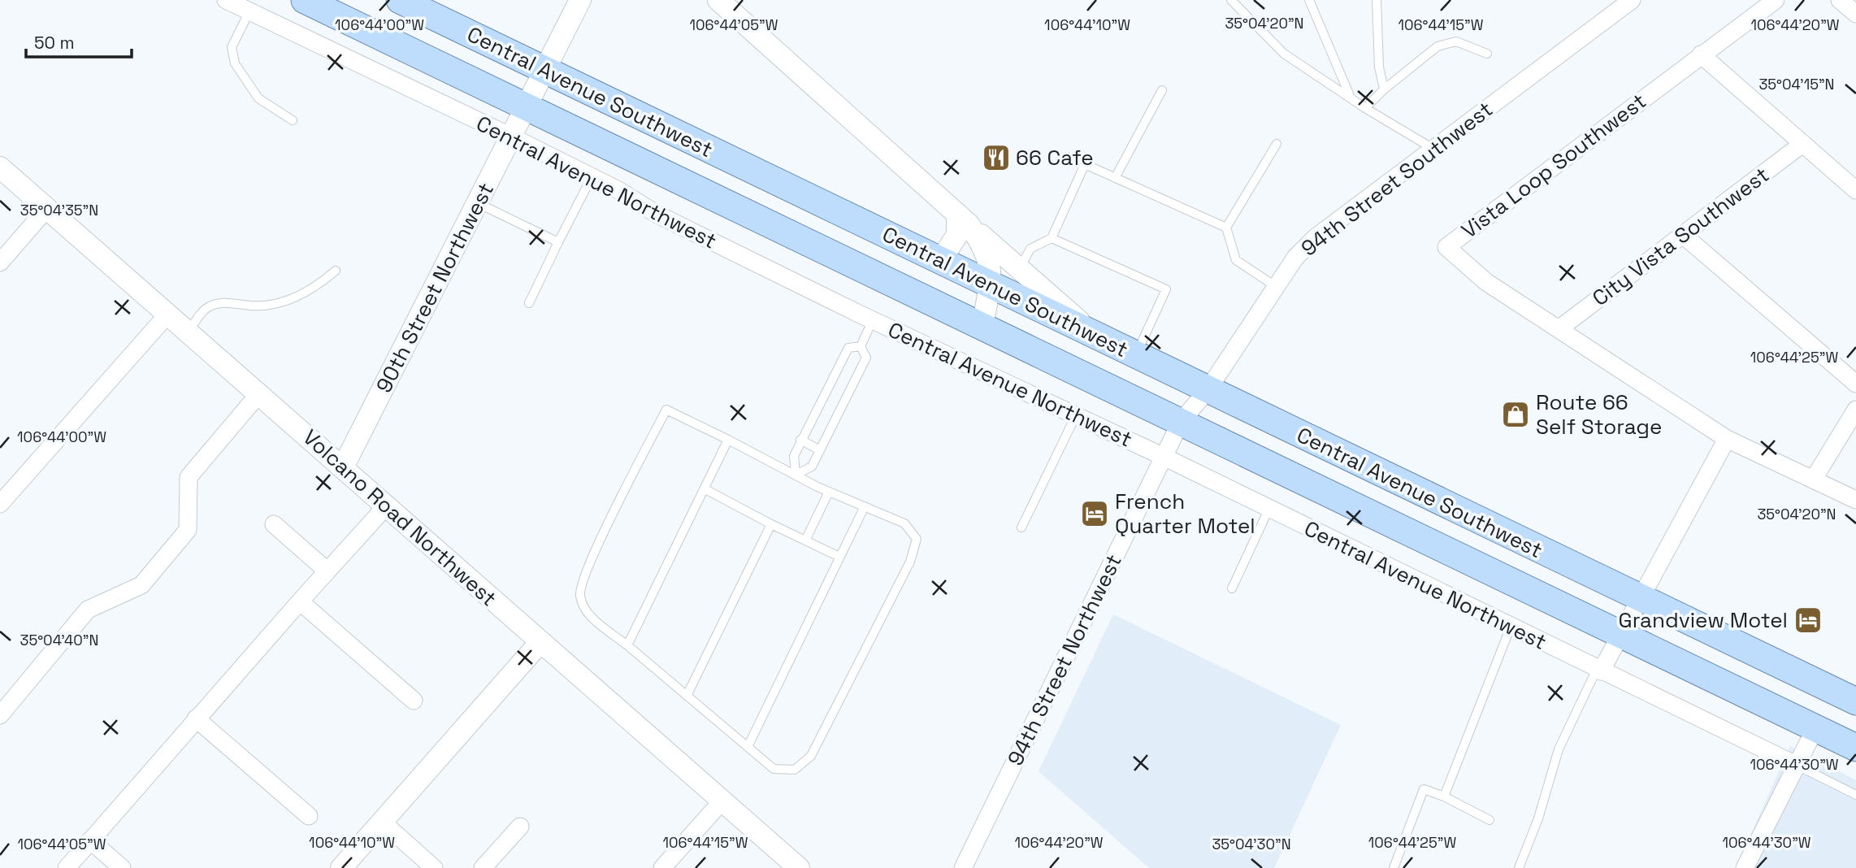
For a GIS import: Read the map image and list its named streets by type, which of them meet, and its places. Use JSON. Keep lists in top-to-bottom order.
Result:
{
  "streets": {
    "main road": ["Central Avenue Southwest", "Central Avenue Northwest"],
    "street": [
      "Vista Loop Southwest",
      "94th Street Southwest",
      "City Vista Southwest",
      "90th Street Northwest",
      "Volcano Road Northwest",
      "94th Street Northwest"
    ]
  },
  "crossings": [
    ["Central Avenue Southwest", "94th Street Southwest"],
    ["Central Avenue Southwest", "90th Street Northwest"],
    ["Vista Loop Southwest", "City Vista Southwest"],
    ["94th Street Southwest", "Central Avenue Northwest"],
    ["94th Street Southwest", "94th Street Northwest"],
    ["Central Avenue Northwest", "90th Street Northwest"],
    ["Central Avenue Northwest", "94th Street Northwest"],
    ["90th Street Northwest", "Volcano Road Northwest"]
  ],
  "places": {
    "restaurant": ["66 Cafe"],
    "shop": ["Route 66 Self Storage"],
    "hotel": ["French Quarter Motel", "Grandview Motel"]
  },
  "scale_bar": "50 m",
  "coordinates": [
    "35°04'20\"N",
    "106°44'00\"W",
    "106°44'05\"W",
    "106°44'10\"W",
    "106°44'15\"W",
    "106°44'20\"W",
    "35°04'15\"N",
    "35°04'35\"N",
    "106°44'25\"W",
    "35°04'40\"N",
    "106°44'30\"W",
    "35°04'30\"N"
  ]
}
